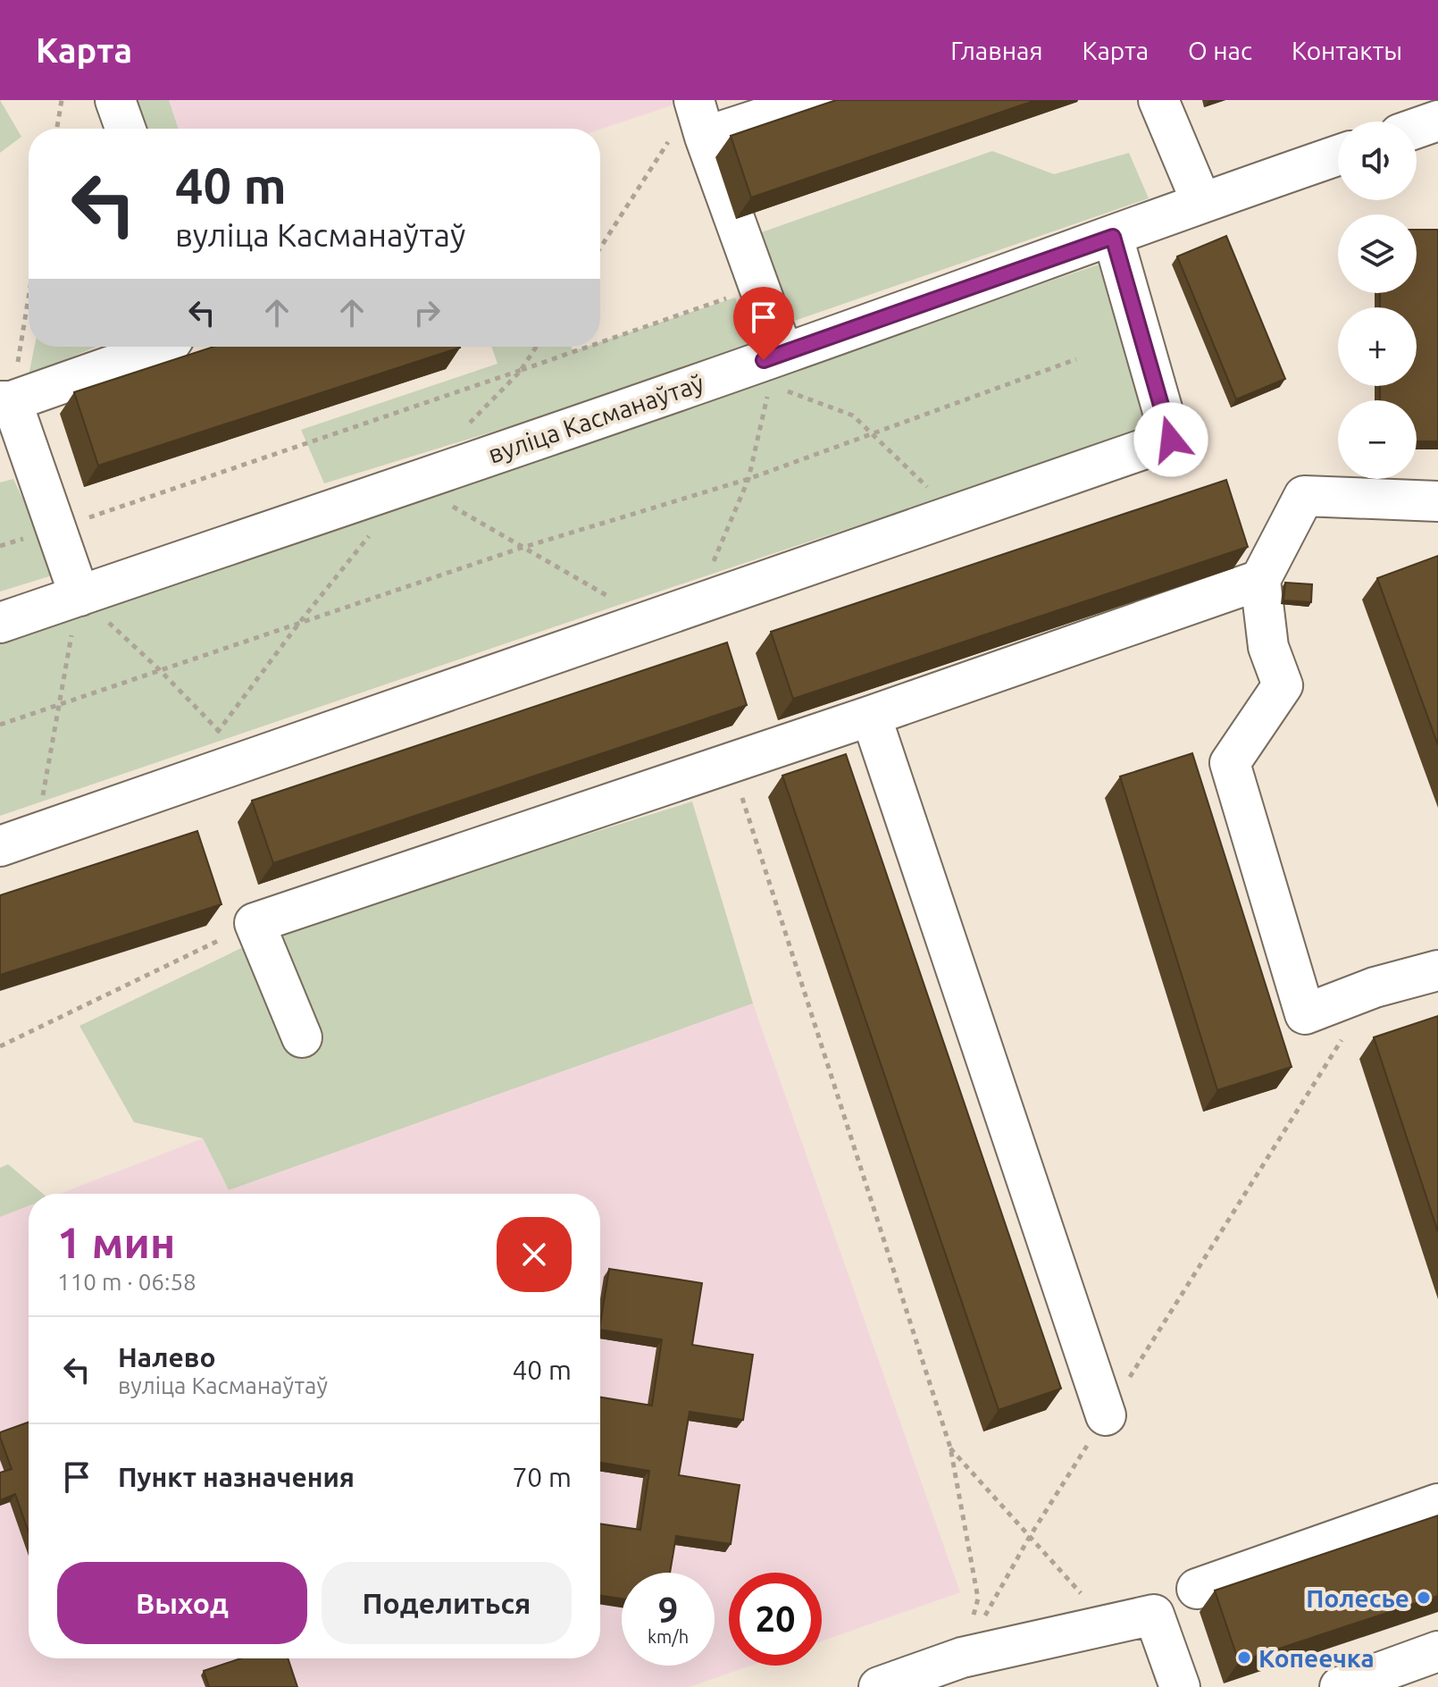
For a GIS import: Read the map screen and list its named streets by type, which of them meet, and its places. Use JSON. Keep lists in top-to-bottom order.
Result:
{
  "streets": {
    "street": ["вуліца Касманаўтаў"]
  },
  "places": ["Полесье", "Копеечка"],
  "page": {
    "header": "Карта",
    "nav": [
      "Главная",
      "Карта",
      "О нас",
      "Контакты"
    ],
    "map_buttons": ["+", "−"],
    "turn": ["40 m", "вуліца Касманаўтаў"],
    "heading": ["1 мин", "110 m · 06:58"],
    "list": [
      {
        "name": "Налево",
        "note": "вуліца Касманаўтаў",
        "value": "40 m"
      },
      {
        "name": "Пункт назначения",
        "value": "70 m"
      }
    ],
    "buttons": ["Выход", "Поделиться"],
    "speed": "9 km/h",
    "limit": "20"
  }
}
